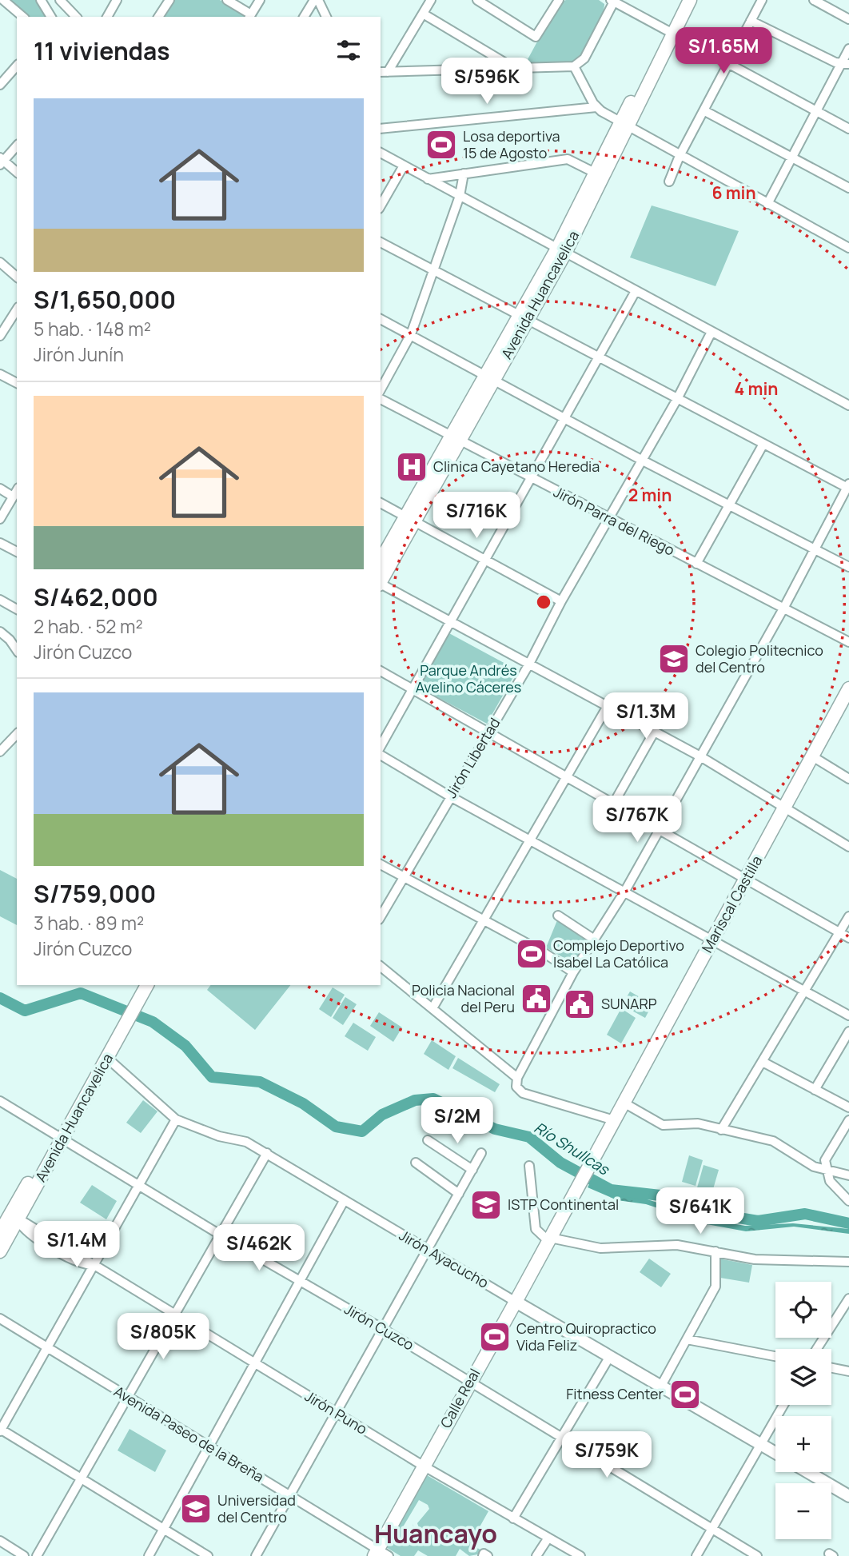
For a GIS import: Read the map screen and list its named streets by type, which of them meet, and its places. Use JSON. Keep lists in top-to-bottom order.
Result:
{
  "streets": {
    "highway": ["Avenida Huancavelica", "Mariscal Castilla", "Calle Real"],
    "main road": ["Jirón Ayacucho"],
    "street": [
      "Jirón Parra del Riego",
      "Jirón Libertad",
      "Jirón Cuzco",
      "Jirón Puno",
      "Avenida Paseo de la Breña"
    ]
  },
  "crossings": [
    ["Avenida Huancavelica", "Jirón Parra del Riego"],
    ["Avenida Huancavelica", "Jirón Ayacucho"],
    ["Avenida Huancavelica", "Jirón Cuzco"],
    ["Avenida Huancavelica", "Jirón Puno"],
    ["Jirón Parra del Riego", "Jirón Libertad"],
    ["Mariscal Castilla", "Calle Real"],
    ["Jirón Ayacucho", "Calle Real"],
    ["Jirón Cuzco", "Calle Real"],
    ["Calle Real", "Jirón Puno"],
    ["Calle Real", "Avenida Paseo de la Breña"]
  ],
  "districts": ["Huancayo"],
  "water": ["Río Shullcas"],
  "parks": ["Parque Andrés Avelino Cáceres"],
  "places": {
    "sports": [
      "Losa deportiva 15 de Agosto",
      "Complejo Deportivo Isabel La Católica",
      "Centro Quiropractico Vida Feliz",
      "Fitness Center"
    ],
    "hospital": ["Clinica Cayetano Heredia"],
    "school or university": ["Colegio Politecnico del Centro", "ISTP Continental", "Universidad del Centro"],
    "public building": ["Policia Nacional del Peru", "SUNARP"]
  },
  "page": {
    "heading": "11 viviendas",
    "price": [
      "S/1.65M",
      "S/596K",
      "S/716K",
      "S/1.3M",
      "S/767K",
      "S/2M",
      "S/641K",
      "S/1.4M",
      "S/462K",
      "S/805K",
      "S/759K"
    ],
    "list": [
      {
        "name": "S/1,650,000",
        "note": "5 hab. · 148 m² · Jirón Junín"
      },
      {
        "name": "S/462,000",
        "note": "2 hab. · 52 m² · Jirón Cuzco"
      },
      {
        "name": "S/759,000",
        "note": "3 hab. · 89 m² · Jirón Cuzco"
      }
    ],
    "map_buttons": ["+", "−"]
  },
  "rings": ["6 min", "4 min", "2 min"]
}
